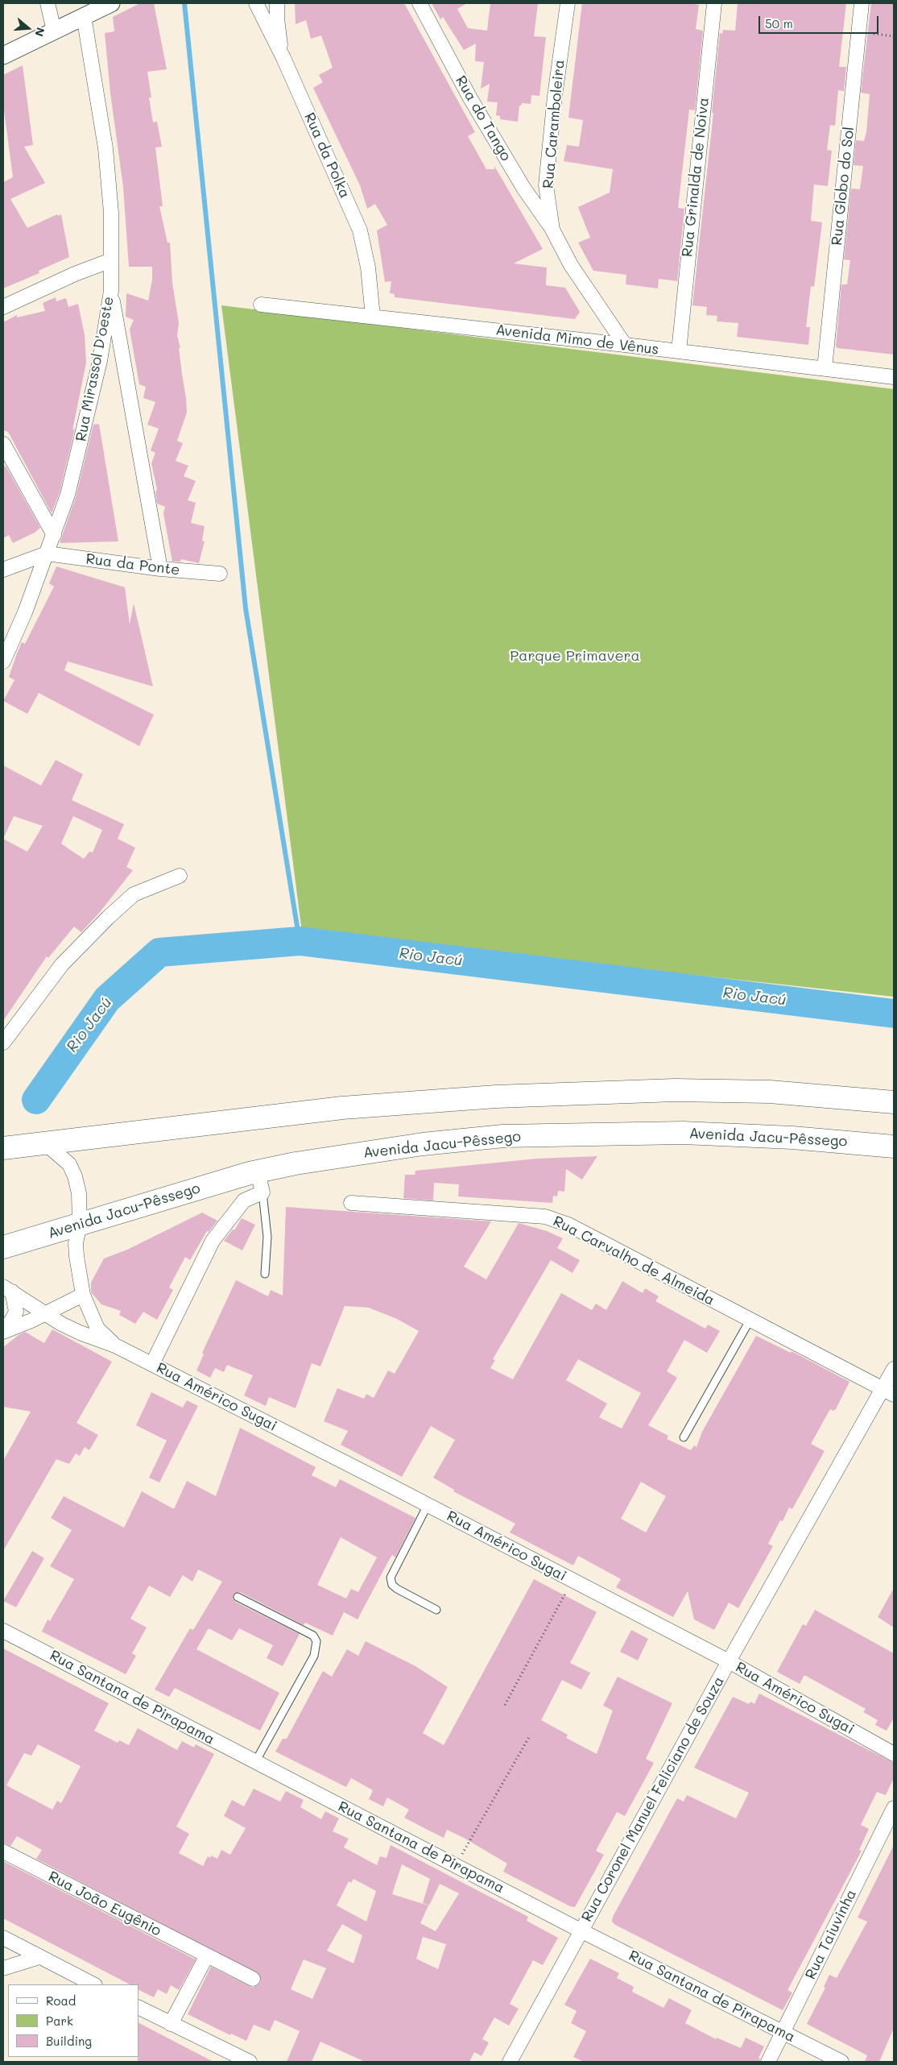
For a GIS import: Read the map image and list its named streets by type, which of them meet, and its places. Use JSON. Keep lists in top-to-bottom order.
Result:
{
  "streets": {
    "highway": ["Avenida Jacu-Pêssego"],
    "street": [
      "Rua do Tango",
      "Rua Caramboleira",
      "Rua da Polka",
      "Rua Grinalda de Noiva",
      "Rua Globo do Sol",
      "Avenida Mimo de Vênus",
      "Rua Mirassol D'oeste",
      "Rua da Ponte",
      "Rua Carvalho de Almeida",
      "Rua Américo Sugai",
      "Rua Santana de Pirapama",
      "Rua Coronel Manuel Feliciano de Souza",
      "Rua João Eugênio",
      "Rua Taiuvinha"
    ]
  },
  "crossings": [
    ["Rua do Tango", "Rua Caramboleira"],
    ["Rua Caramboleira", "Avenida Mimo de Vênus"],
    ["Rua da Polka", "Avenida Mimo de Vênus"],
    ["Rua Grinalda de Noiva", "Avenida Mimo de Vênus"],
    ["Rua Globo do Sol", "Avenida Mimo de Vênus"],
    ["Rua Mirassol D'oeste", "Rua da Ponte"],
    ["Avenida Jacu-Pêssego", "Rua Américo Sugai"],
    ["Rua Carvalho de Almeida", "Rua Coronel Manuel Feliciano de Souza"],
    ["Rua Américo Sugai", "Rua Coronel Manuel Feliciano de Souza"],
    ["Rua Santana de Pirapama", "Rua Coronel Manuel Feliciano de Souza"],
    ["Rua Santana de Pirapama", "Rua Taiuvinha"]
  ],
  "water": ["Rio Jacú"],
  "parks": ["Parque Primavera"],
  "legend": ["Road", "Park", "Building"],
  "scale_bar": "50 m",
  "north": "right"
}
